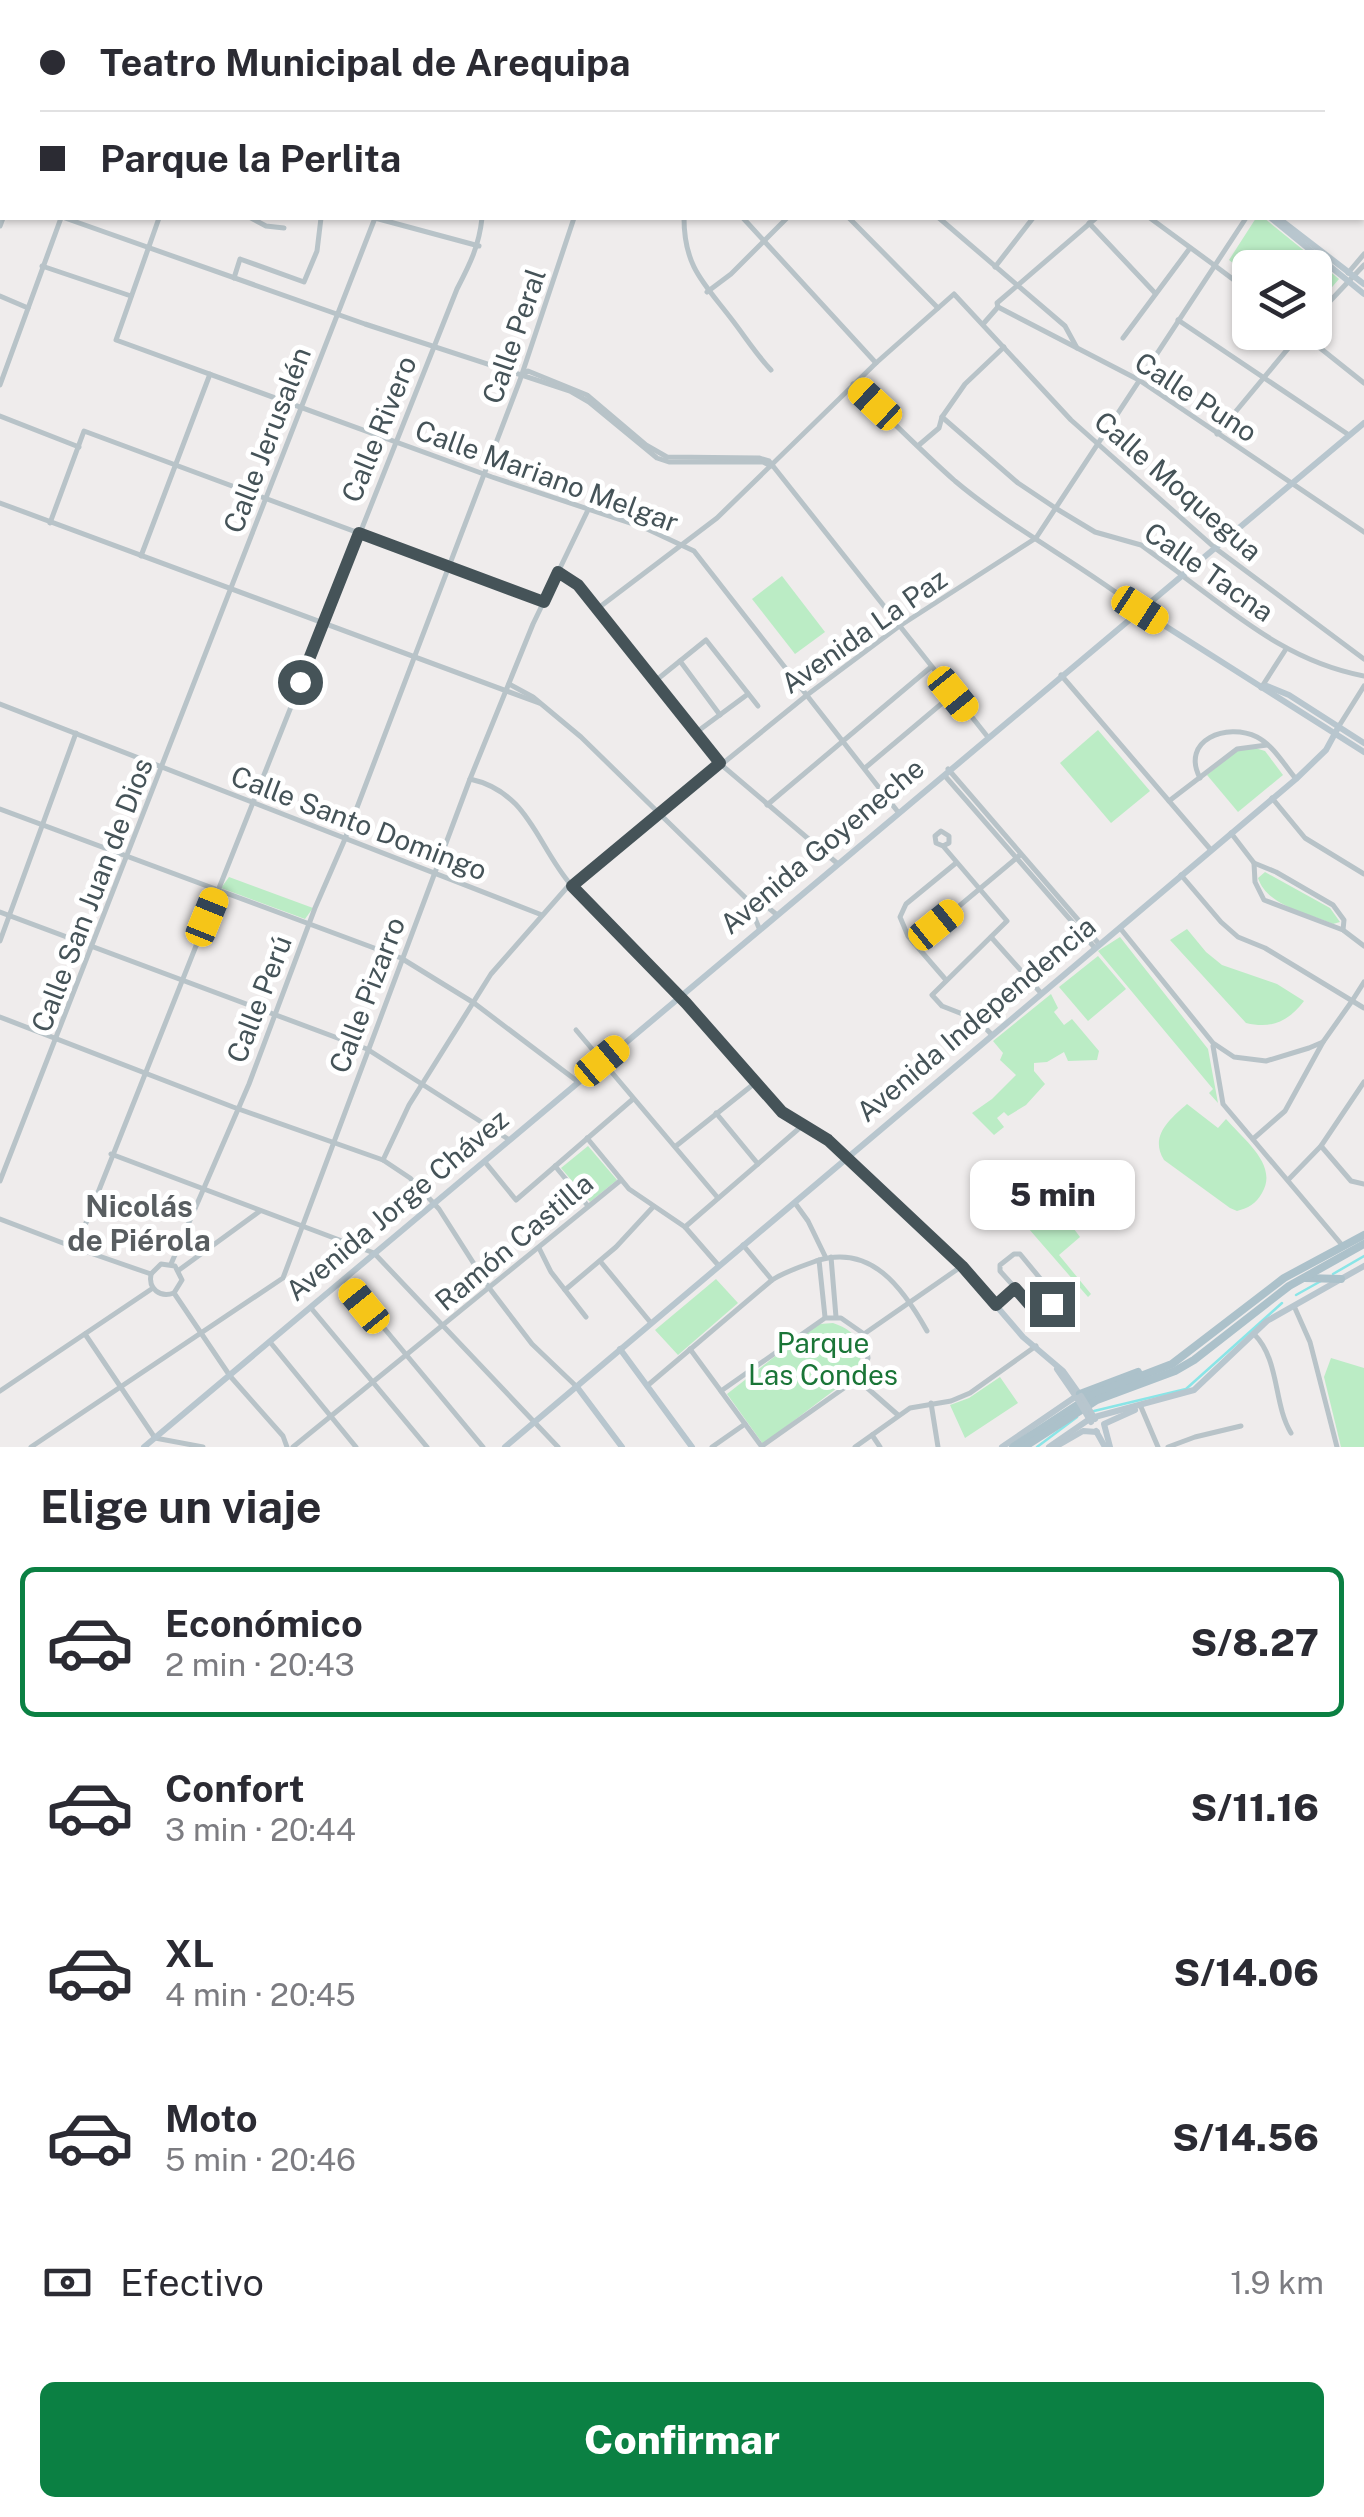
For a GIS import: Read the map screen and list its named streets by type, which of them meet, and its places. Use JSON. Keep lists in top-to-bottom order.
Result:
{
  "streets": {
    "main road": ["Avenida Goyeneche", "Avenida Independencia", "Avenida Jorge Chávez"],
    "street": [
      "Calle Peral",
      "Calle Puno",
      "Calle Rivero",
      "Calle Jerusalén",
      "Calle Mariano Melgar",
      "Calle Moquegua",
      "Calle Tacna",
      "Avenida La Paz",
      "Calle Santo Domingo",
      "Calle San Juan de Dios",
      "Calle Pizarro",
      "Calle Perú",
      "Ramón Castilla"
    ]
  },
  "crossings": [
    ["Calle Peral", "Calle Mariano Melgar"],
    ["Calle Peral", "Calle Perú"],
    ["Calle Puno", "Avenida Goyeneche"],
    ["Calle Rivero", "Calle Mariano Melgar"],
    ["Calle Rivero", "Calle Santo Domingo"],
    ["Calle Jerusalén", "Calle Mariano Melgar"],
    ["Calle Jerusalén", "Calle San Juan de Dios"],
    ["Calle Mariano Melgar", "Avenida La Paz"],
    ["Calle Mariano Melgar", "Avenida Goyeneche"],
    ["Calle Mariano Melgar", "Calle Pizarro"],
    ["Calle Moquegua", "Avenida Goyeneche"],
    ["Calle Tacna", "Avenida Goyeneche"],
    ["Avenida La Paz", "Calle Santo Domingo"],
    ["Calle Santo Domingo", "Calle San Juan de Dios"],
    ["Calle Santo Domingo", "Calle Pizarro"],
    ["Calle Santo Domingo", "Calle Perú"],
    ["Avenida Goyeneche", "Avenida Jorge Chávez"]
  ],
  "districts": ["Nicolás de Piérola"],
  "parks": ["Parque Las Condes"],
  "page": {
    "banner": ["Teatro Municipal de Arequipa", "Parque la Perlita"],
    "bubble": "5 min",
    "heading": "Elige un viaje",
    "list": [
      {
        "name": "Económico",
        "note": "2 min · 20:43",
        "value": "S/8.27"
      },
      {
        "name": "Confort",
        "note": "3 min · 20:44",
        "value": "S/11.16"
      },
      {
        "name": "XL",
        "note": "4 min · 20:45",
        "value": "S/14.06"
      },
      {
        "name": "Moto",
        "note": "5 min · 20:46",
        "value": "S/14.56"
      }
    ],
    "pay": ["Efectivo", "1.9 km"],
    "buttons": "Confirmar"
  }
}
